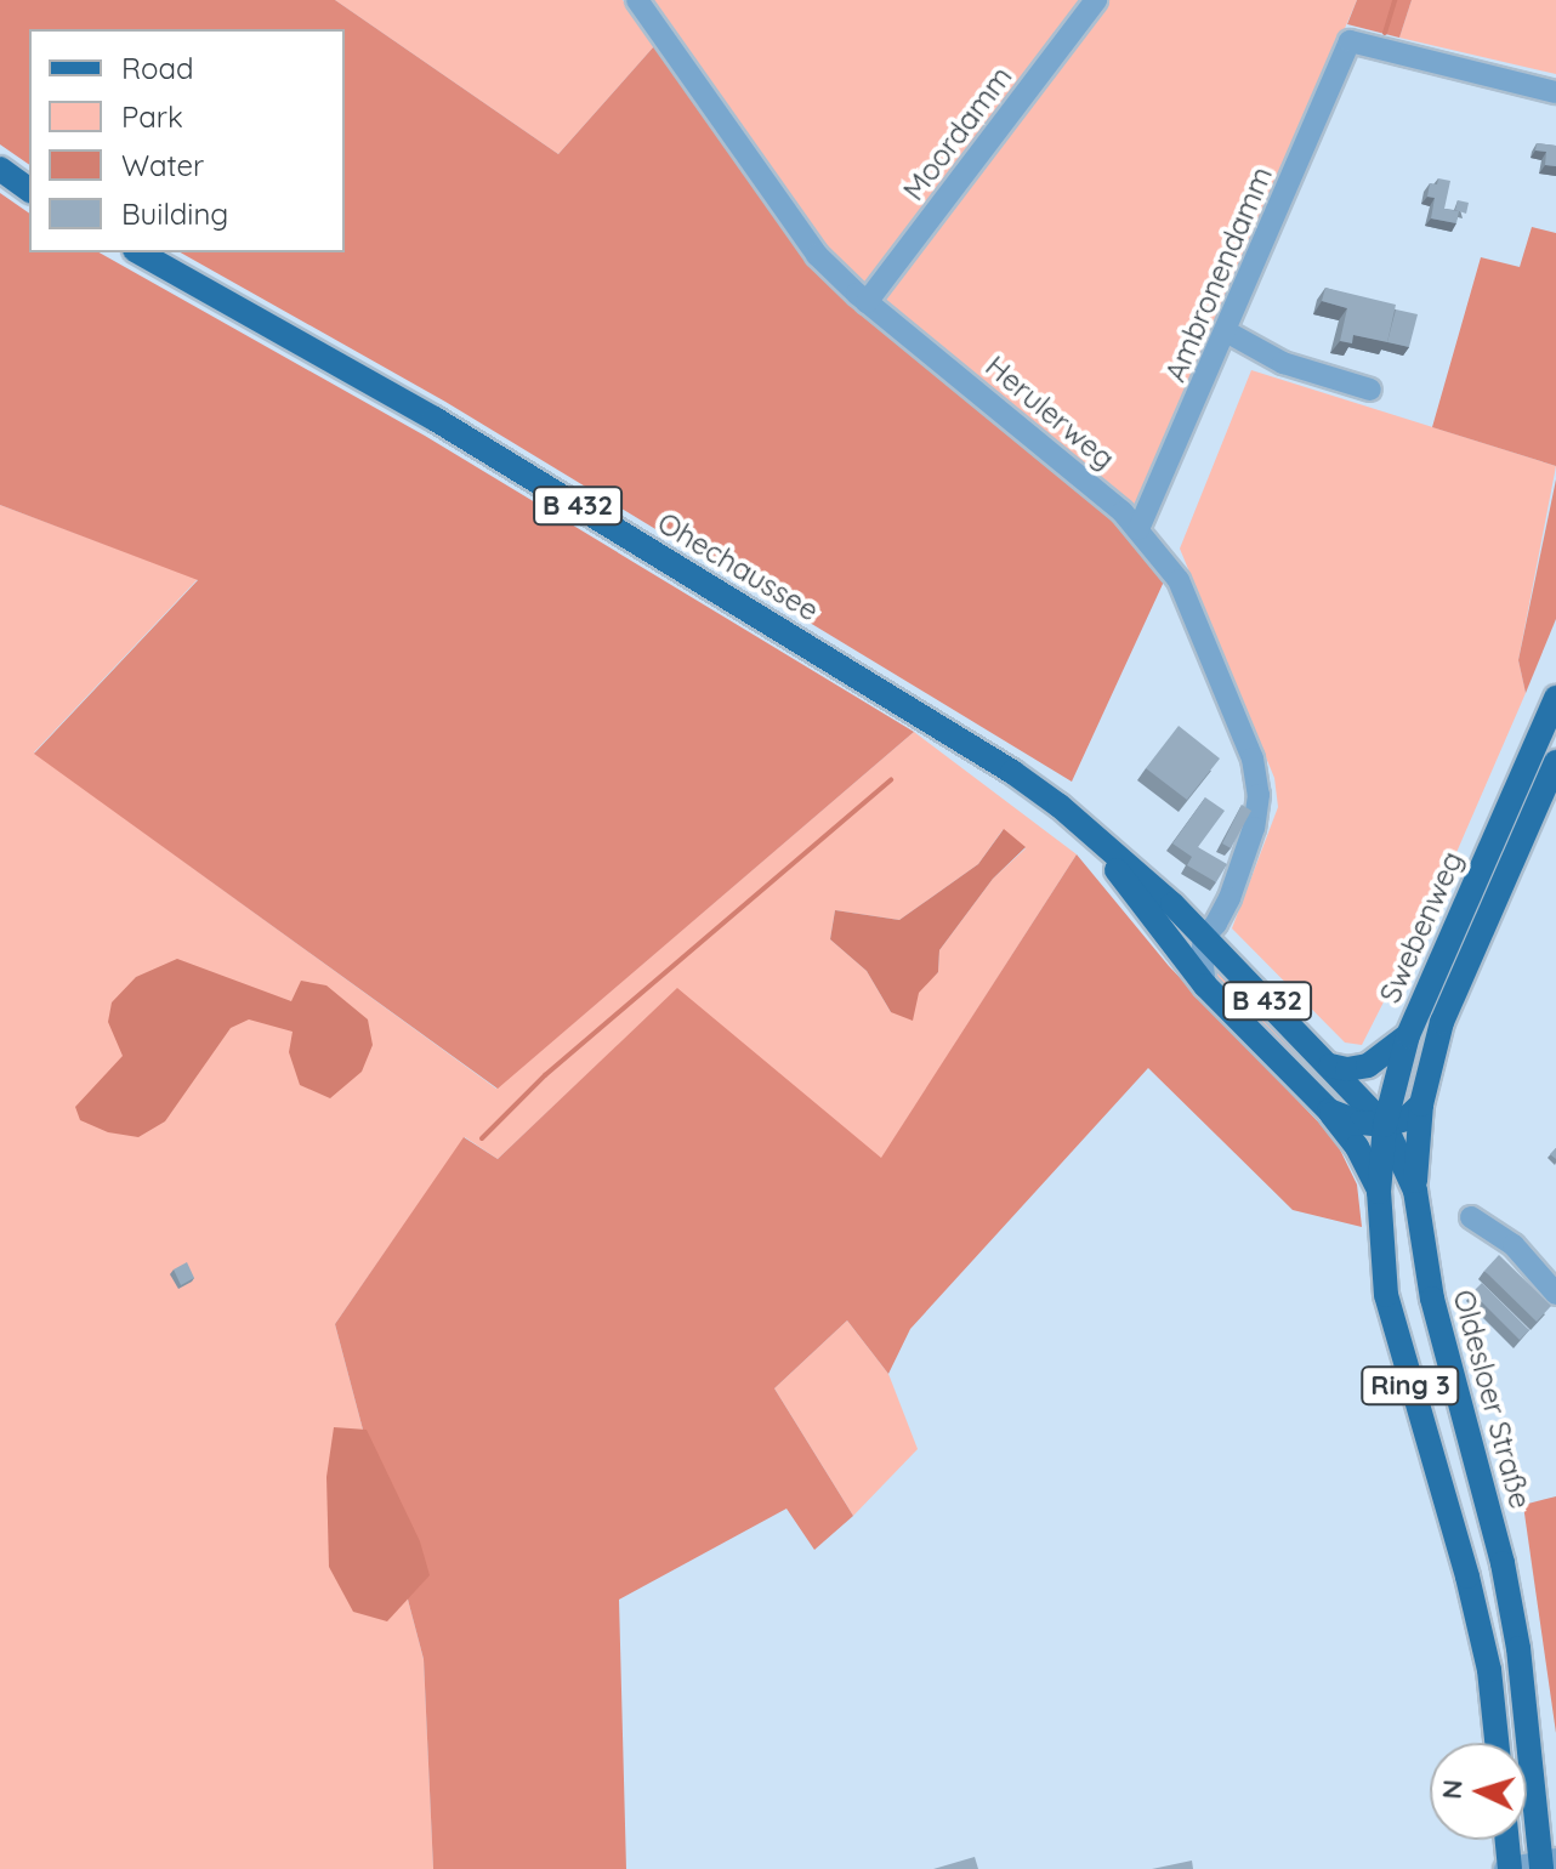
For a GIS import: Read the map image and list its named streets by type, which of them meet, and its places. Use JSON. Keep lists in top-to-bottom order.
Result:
{
  "streets": {
    "main road": [
      "B 432",
      "Ohechaussee",
      "Swebenweg",
      "Ring 3",
      "Oldesloer Straße"
    ],
    "street": ["Moordamm", "Ambronendamm", "Herulerweg"]
  },
  "crossings": [
    ["Moordamm", "Herulerweg"],
    ["Ambronendamm", "Herulerweg"],
    ["Herulerweg", "Oldesloer Straße"],
    ["B 432", "Ohechaussee"],
    ["B 432", "Swebenweg"],
    ["B 432", "Ring 3"],
    ["B 432", "Oldesloer Straße"],
    ["Ohechaussee", "Oldesloer Straße"],
    ["Swebenweg", "Ring 3"],
    ["Swebenweg", "Oldesloer Straße"]
  ],
  "legend": [
    "Road",
    "Park",
    "Water",
    "Building"
  ],
  "north": "left"
}
